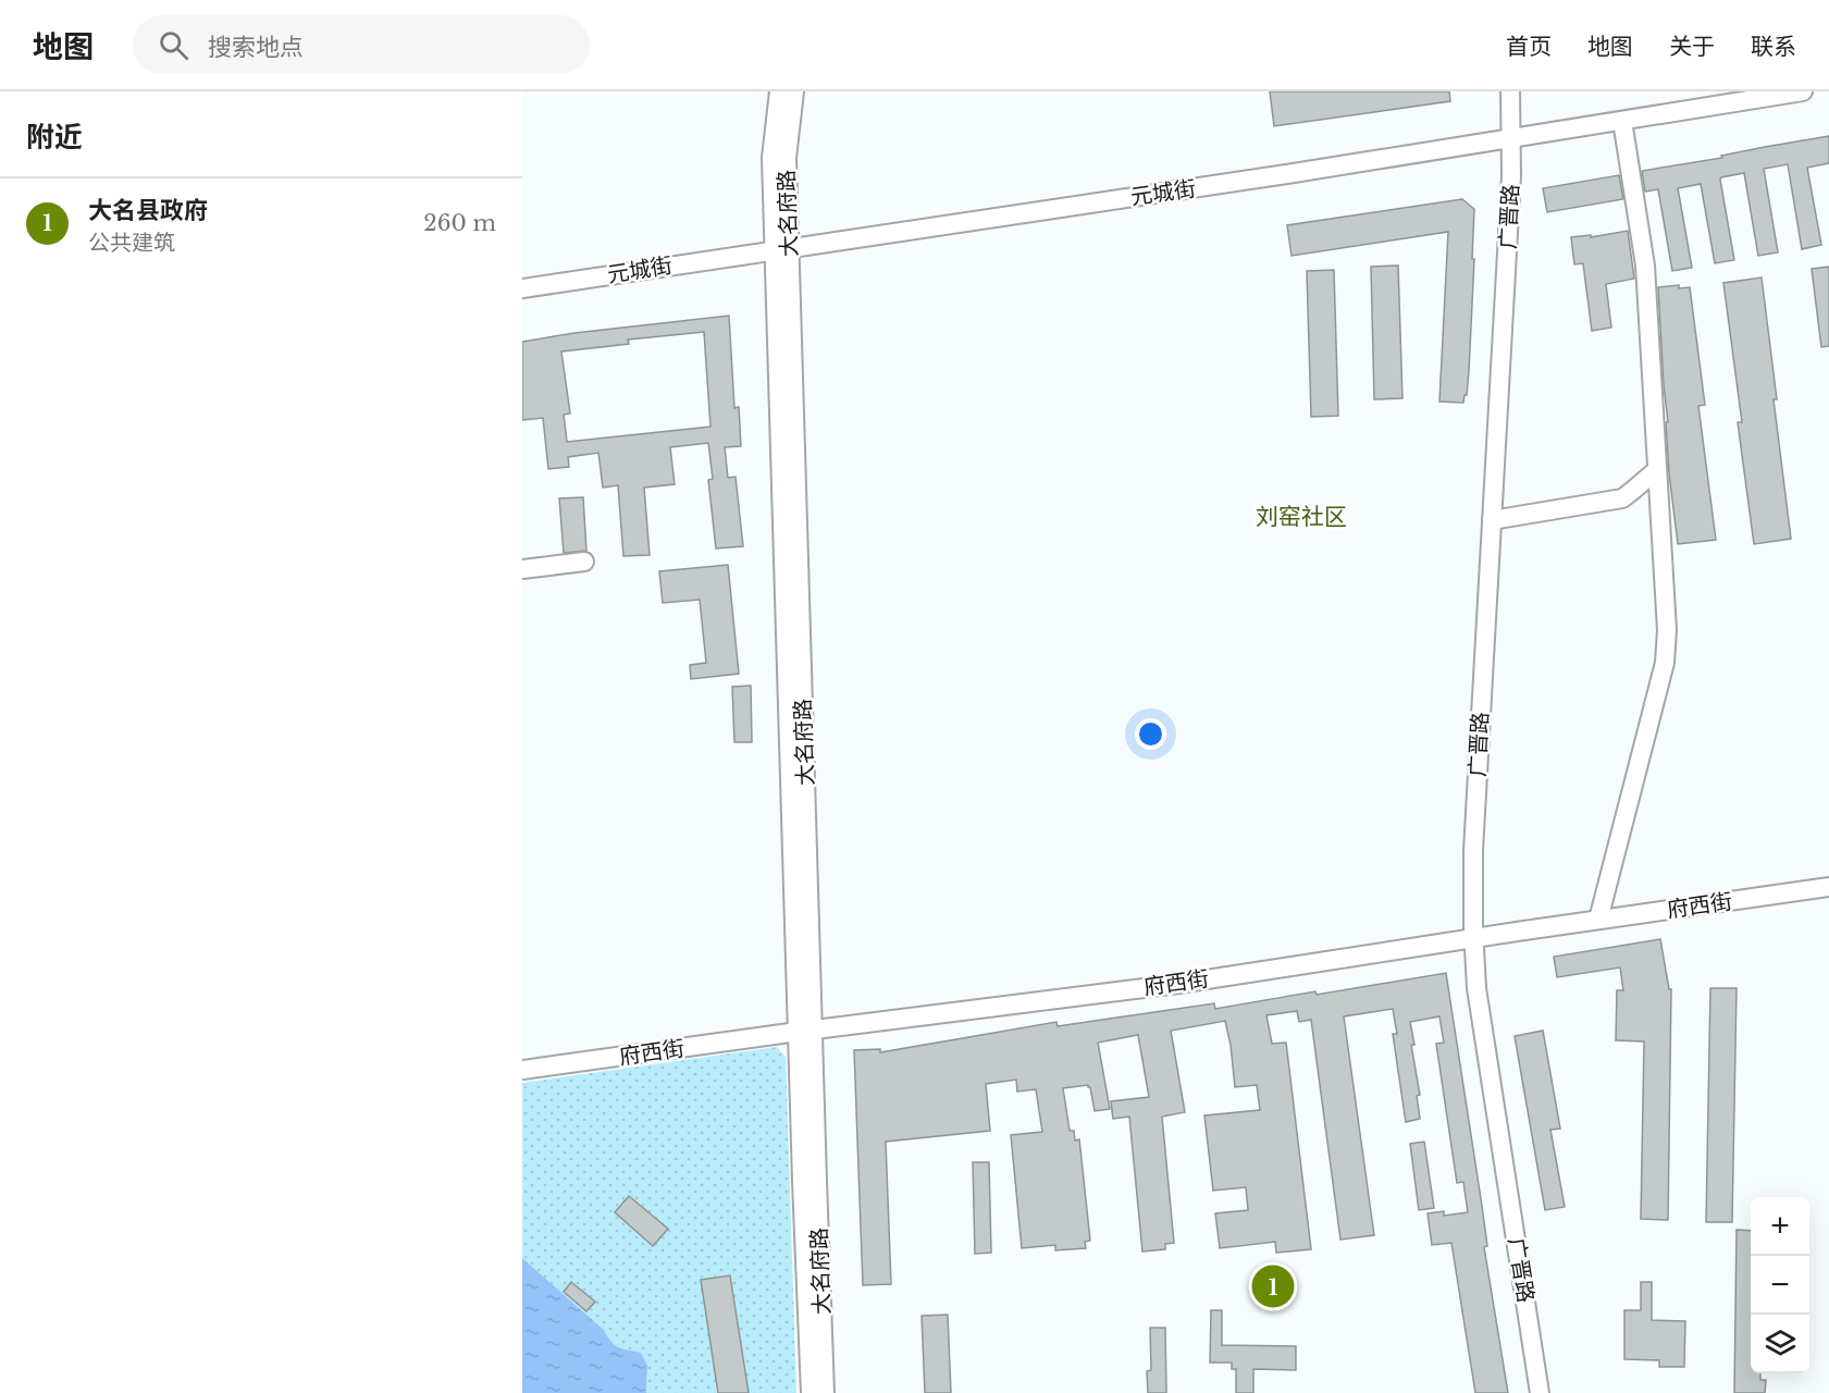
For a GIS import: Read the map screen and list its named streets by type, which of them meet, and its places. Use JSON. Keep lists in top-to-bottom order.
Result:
{
  "streets": {
    "street": [
      "元城街",
      "大名府路",
      "广晋路",
      "府西街"
    ]
  },
  "crossings": [
    ["元城街", "大名府路"],
    ["元城街", "广晋路"],
    ["大名府路", "府西街"],
    ["广晋路", "府西街"]
  ],
  "districts": ["刘窑社区"],
  "page": {
    "header": "地图",
    "search": "搜索地点",
    "nav": [
      "首页",
      "地图",
      "关于",
      "联系"
    ],
    "heading": "附近",
    "list": [
      {
        "mark": "1",
        "name": "大名县政府",
        "note": "公共建筑",
        "value": "260 m"
      }
    ],
    "map_buttons": ["+", "−"],
    "pins": "1"
  }
}
